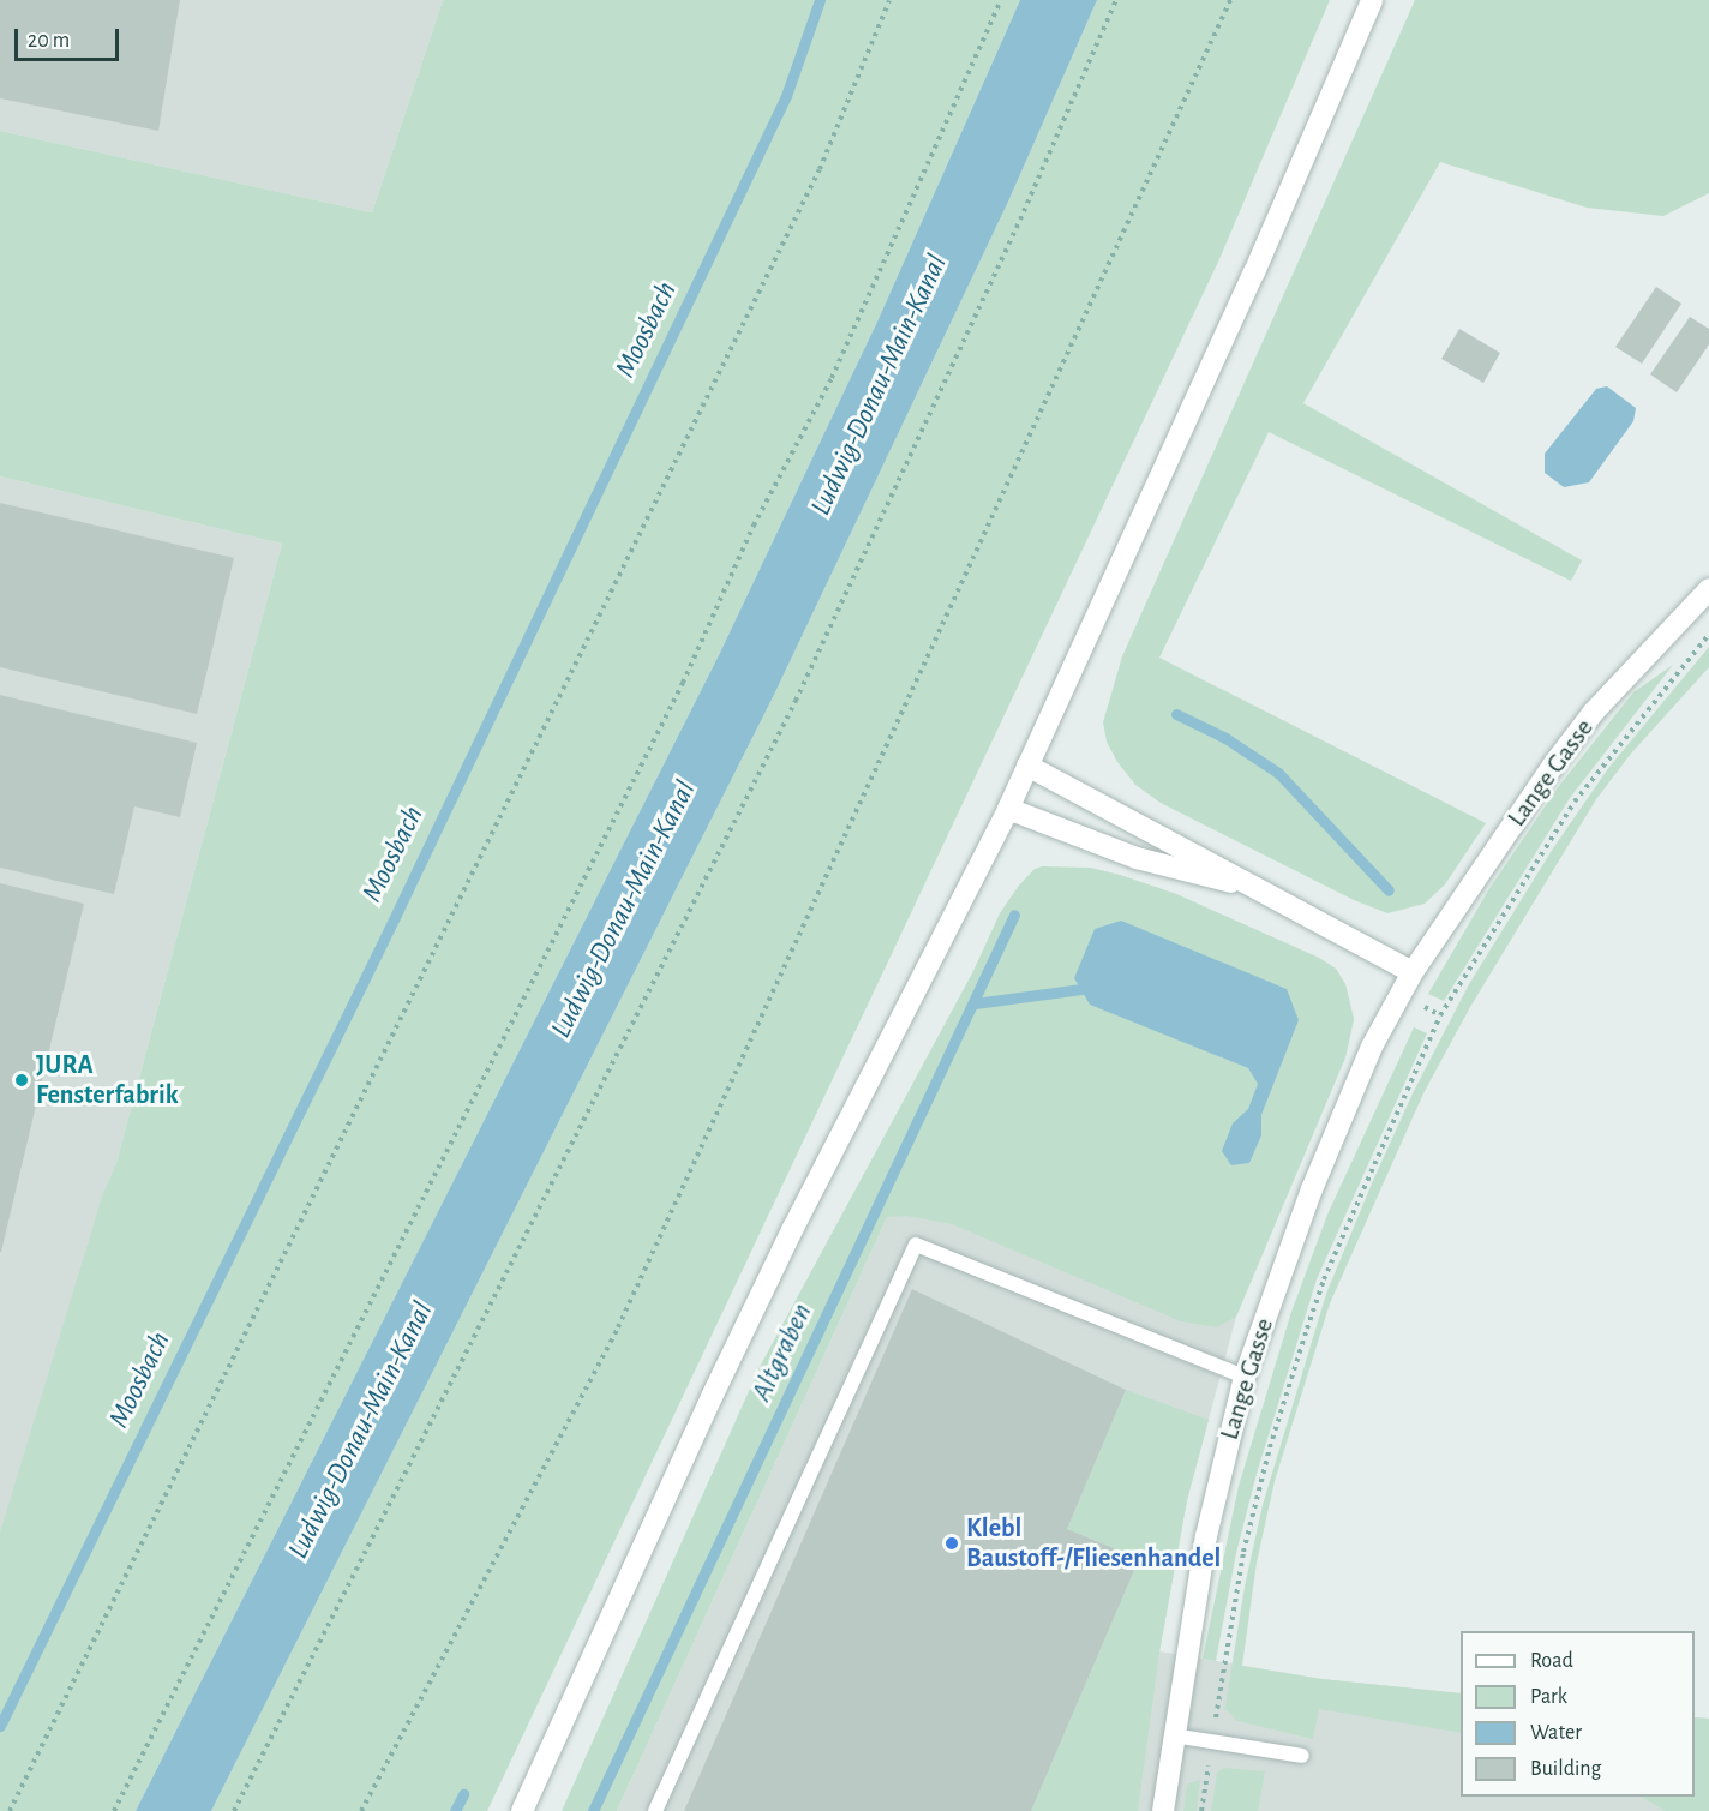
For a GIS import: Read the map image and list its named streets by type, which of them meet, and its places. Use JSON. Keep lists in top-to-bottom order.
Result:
{
  "streets": {
    "street": ["Lange Gasse"]
  },
  "water": ["Moosbach", "Ludwig-Donau-Main-Kanal", "Altgraben"],
  "places": ["JURA Fensterfabrik", "Klebl Baustoff-/Fliesenhandel"],
  "legend": [
    "Road",
    "Park",
    "Water",
    "Building"
  ],
  "scale_bar": "20 m"
}
